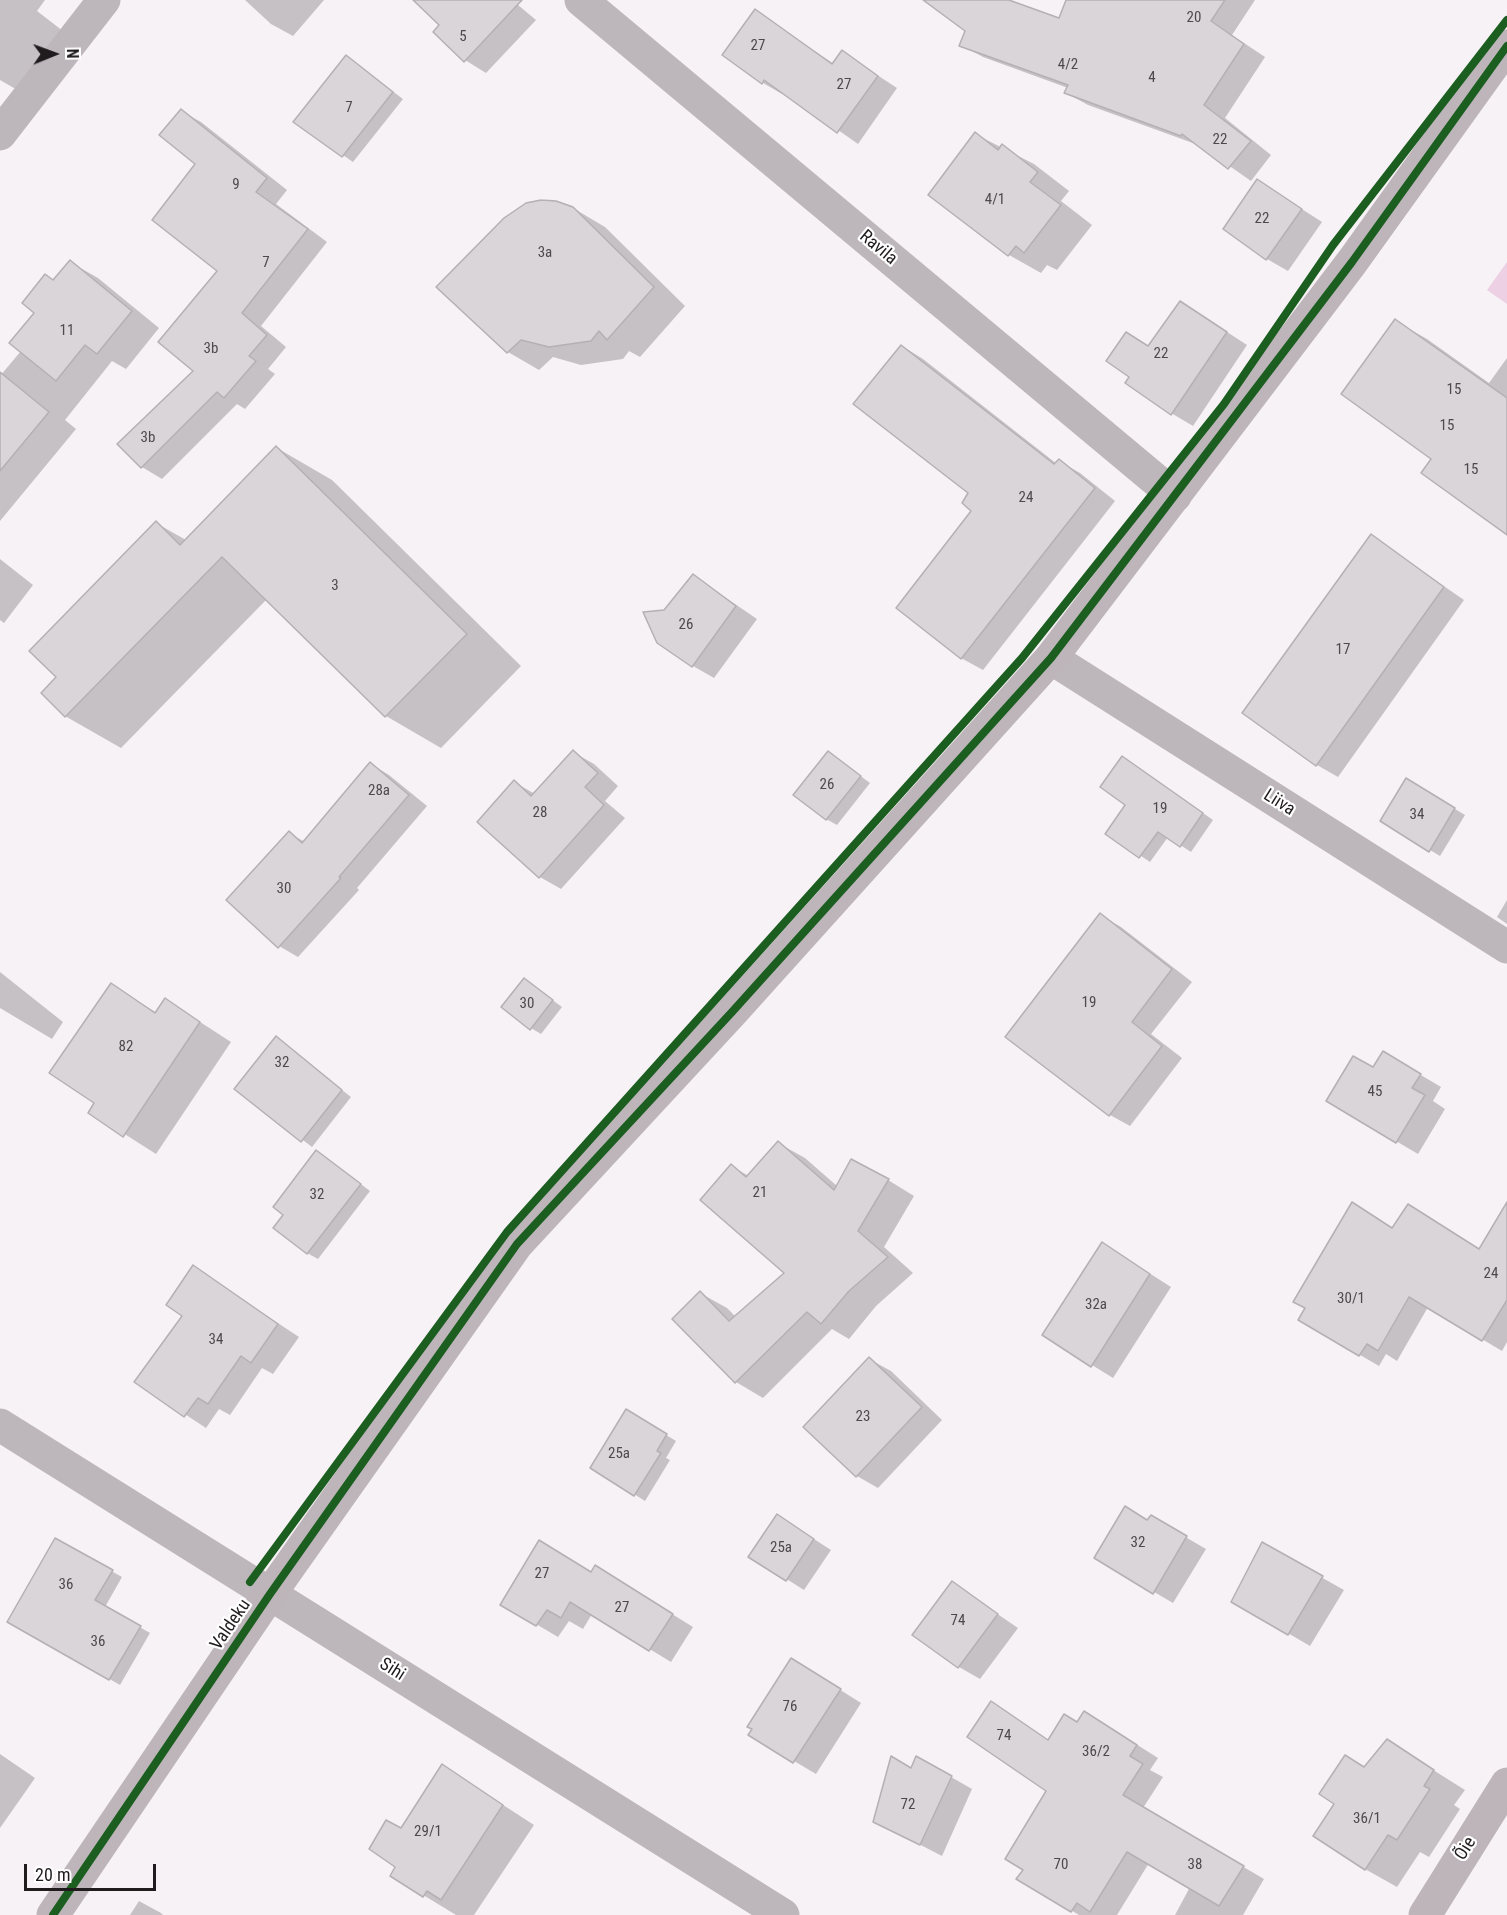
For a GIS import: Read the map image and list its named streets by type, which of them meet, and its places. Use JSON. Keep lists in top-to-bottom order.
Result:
{
  "streets": {
    "street": [
      "Ravila",
      "Liiva",
      "Valdeku",
      "Sihi",
      "Õie"
    ]
  },
  "crossings": [
    ["Ravila", "Valdeku"],
    ["Liiva", "Valdeku"],
    ["Valdeku", "Sihi"]
  ],
  "house_numbers": [
    "20",
    "5",
    "27",
    "4/2",
    "4",
    "27",
    "7",
    "22",
    "9",
    "4/1",
    "22",
    "3a",
    "7",
    "11",
    "3b",
    "22",
    "15",
    "15",
    "3b",
    "15",
    "24",
    "3",
    "26",
    "17",
    "26",
    "28a",
    "19",
    "28",
    "34",
    "30",
    "19",
    "30",
    "82",
    "32",
    "45",
    "21",
    "32",
    "24",
    "30/1",
    "32a",
    "34",
    "23",
    "25a",
    "32",
    "25a",
    "27",
    "36",
    "27",
    "74",
    "36",
    "76",
    "74",
    "36/2",
    "72",
    "36/1",
    "29/1",
    "70",
    "38"
  ],
  "scale_bar": "20 m",
  "north": "right"
}
